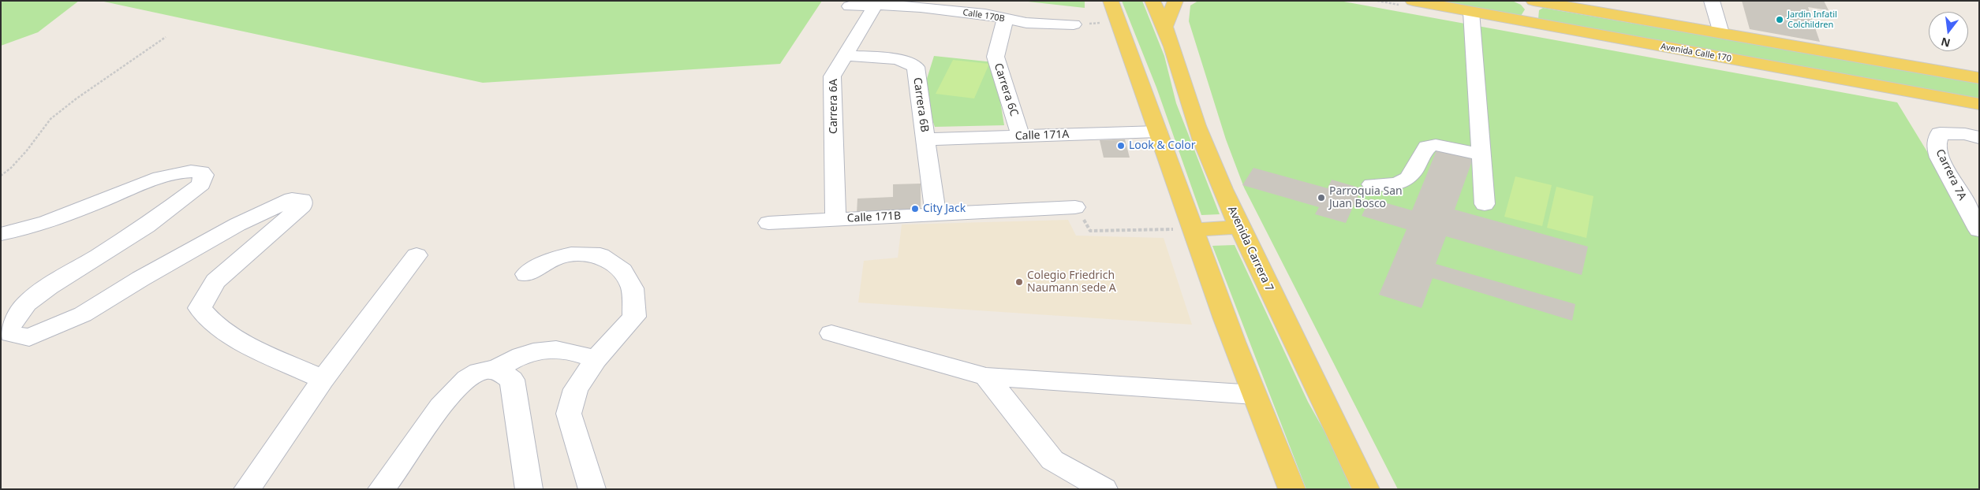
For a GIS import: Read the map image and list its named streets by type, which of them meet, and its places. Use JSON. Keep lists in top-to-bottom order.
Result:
{
  "streets": {
    "main road": ["Avenida Calle 170", "Avenida Carrera 7"],
    "street": [
      "Calle 170B",
      "Carrera 6C",
      "Carrera 6B",
      "Carrera 6A",
      "Calle 171A",
      "Carrera 7A",
      "Calle 171B"
    ]
  },
  "crossings": [
    ["Calle 170B", "Carrera 6C"],
    ["Calle 170B", "Carrera 6A"],
    ["Carrera 6C", "Calle 171A"],
    ["Carrera 6B", "Carrera 6A"],
    ["Carrera 6B", "Calle 171A"],
    ["Carrera 6B", "Calle 171B"],
    ["Carrera 6A", "Calle 171B"]
  ],
  "places": [
    "Jardin Infatil Colchildren",
    "Look & Color",
    "Parroquia San Juan Bosco",
    "City Jack",
    "Colegio Friedrich Naumann sede A"
  ],
  "north": "bottom"
}
